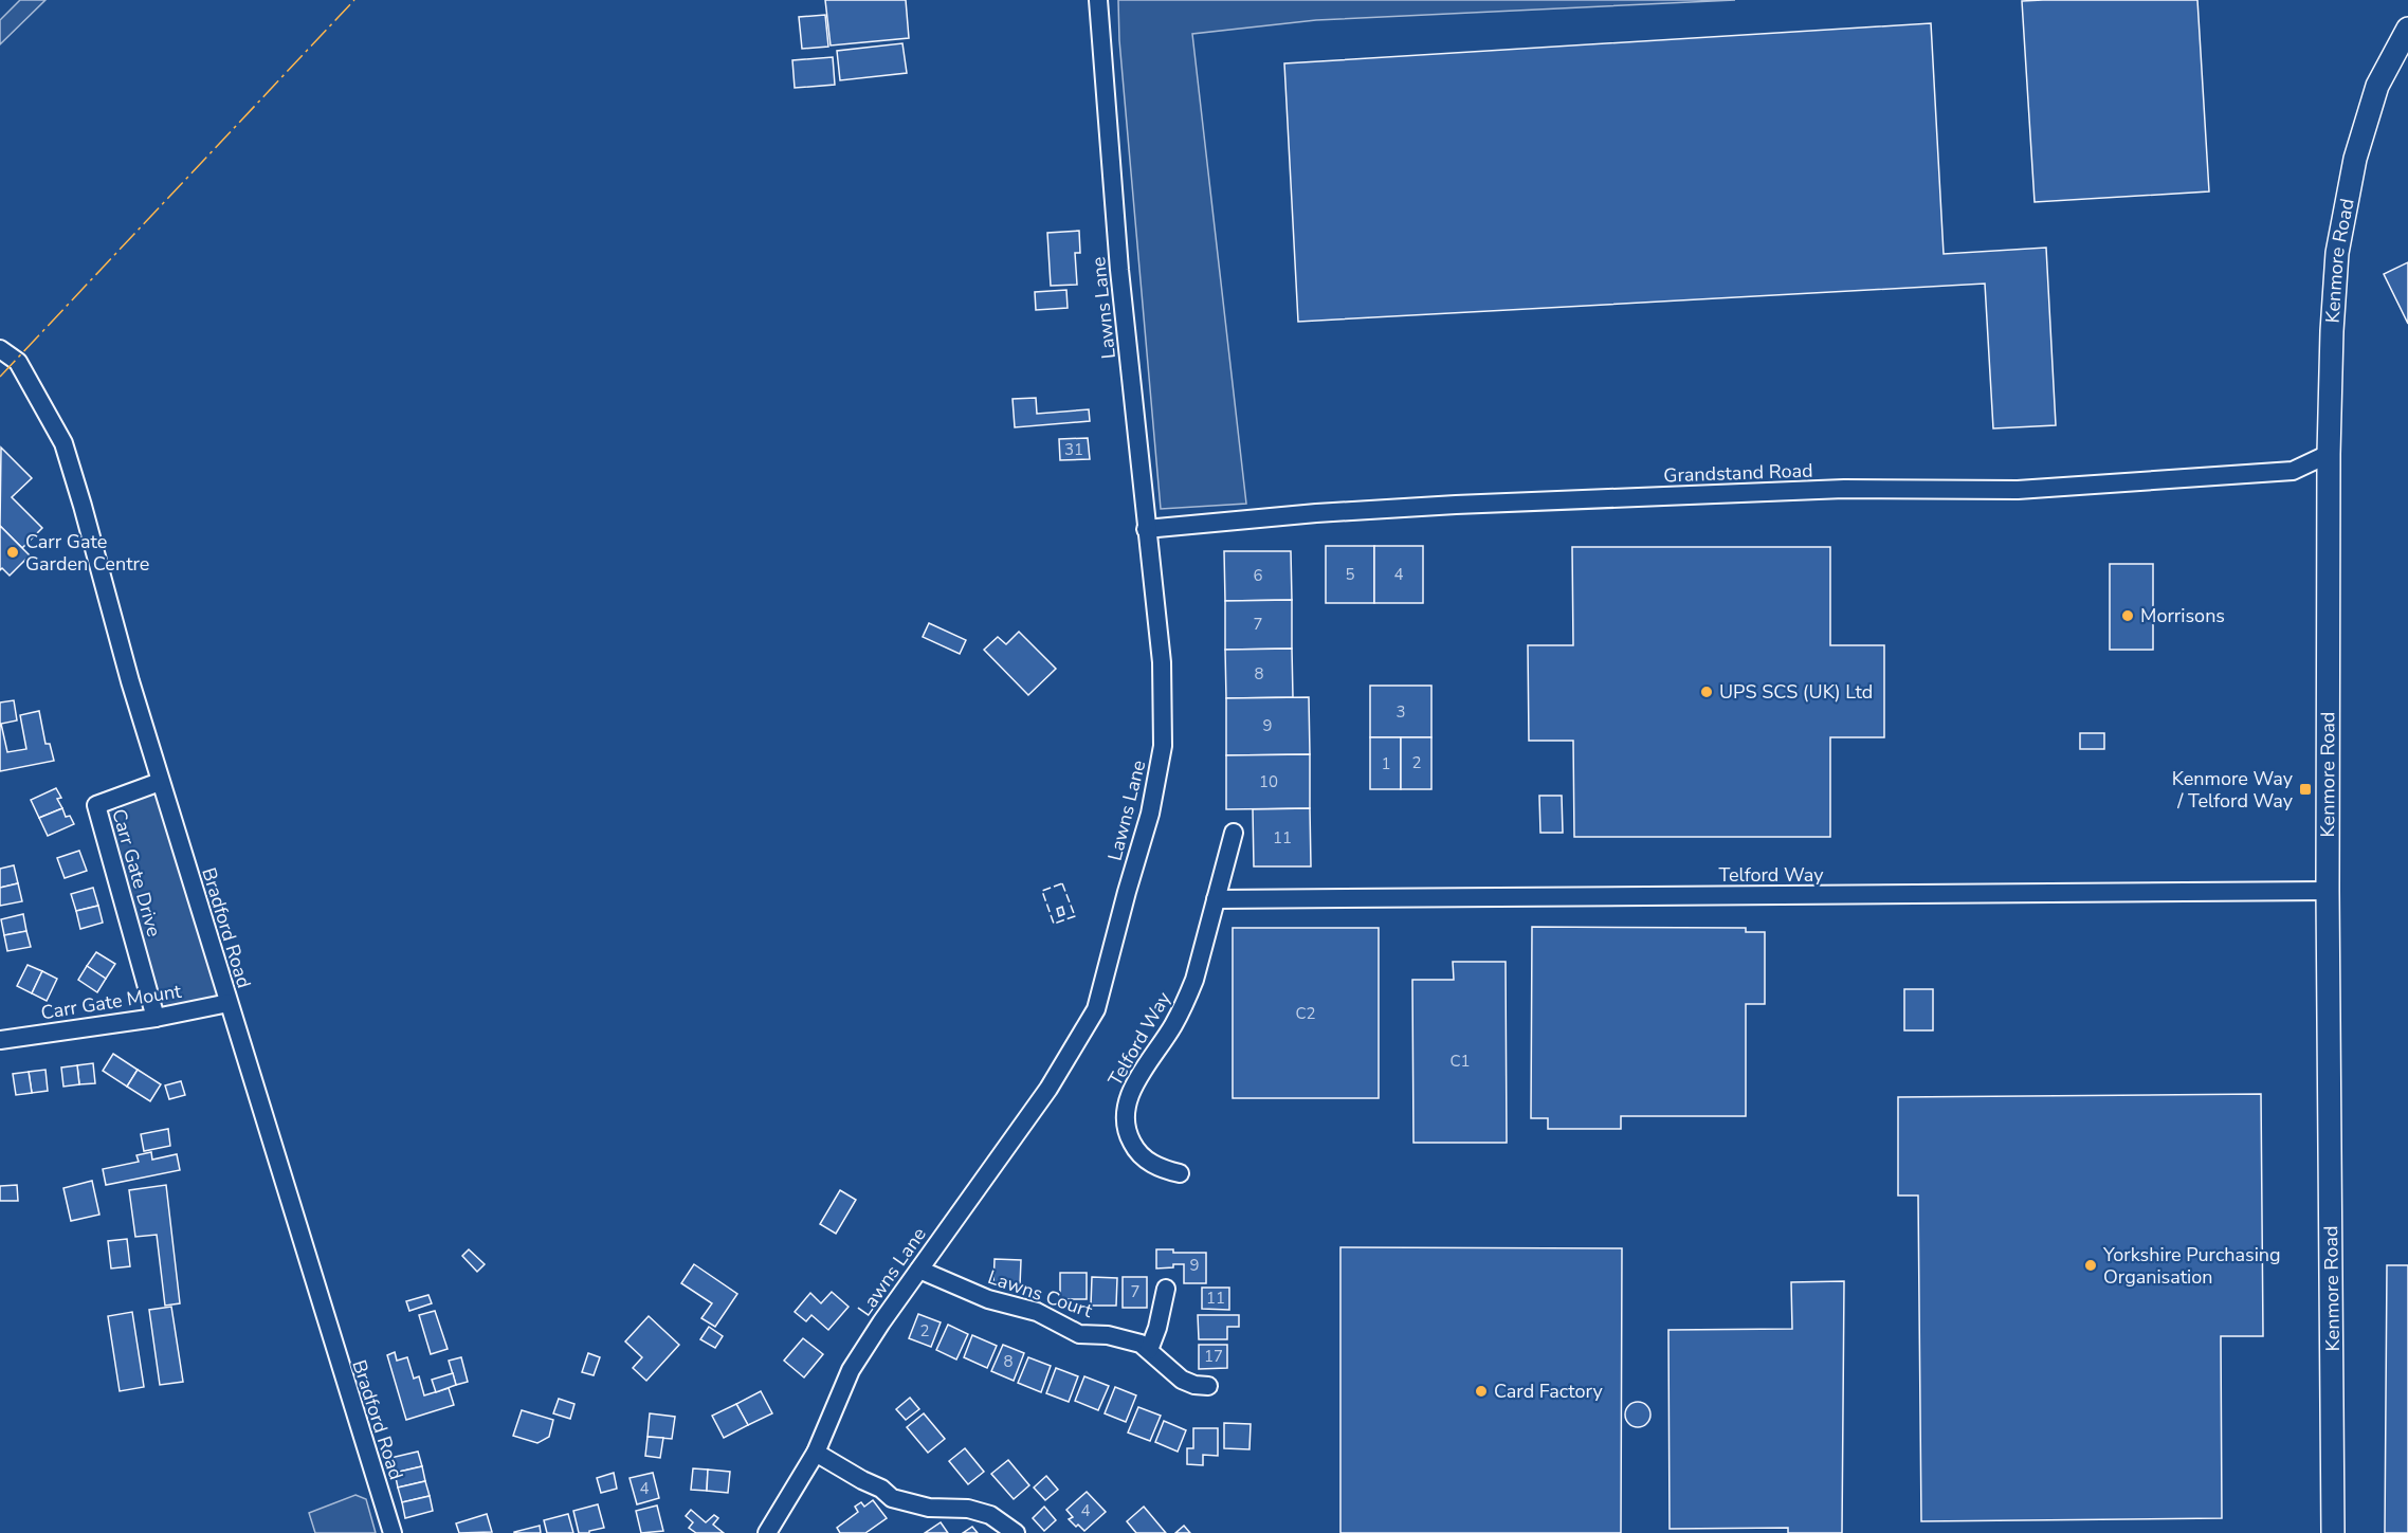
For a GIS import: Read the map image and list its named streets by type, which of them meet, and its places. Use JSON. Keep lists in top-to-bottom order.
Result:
{
  "streets": {
    "street": [
      "Kenmore Road",
      "Lawns Lane",
      "Grandstand Road",
      "Carr Gate Drive",
      "Telford Way",
      "Bradford Road",
      "Carr Gate Mount",
      "Lawns Court"
    ]
  },
  "crossings": [
    ["Kenmore Road", "Grandstand Road"],
    ["Kenmore Road", "Telford Way"],
    ["Lawns Lane", "Grandstand Road"],
    ["Lawns Lane", "Lawns Court"],
    ["Carr Gate Drive", "Bradford Road"],
    ["Carr Gate Drive", "Carr Gate Mount"],
    ["Bradford Road", "Carr Gate Mount"]
  ],
  "places": {
    "other": [
      "Carr Gate Garden Centre",
      "Morrisons",
      "UPS SCS (UK) Ltd",
      "Yorkshire Purchasing Organisation",
      "Card Factory"
    ],
    "transit": ["Kenmore Way / Telford Way"]
  },
  "house_numbers": [
    "31",
    "5",
    "4",
    "6",
    "7",
    "8",
    "3",
    "9",
    "2",
    "1",
    "10",
    "11",
    "C2",
    "C1",
    "9",
    "7",
    "11",
    "2",
    "17",
    "8",
    "4",
    "4"
  ]
}
